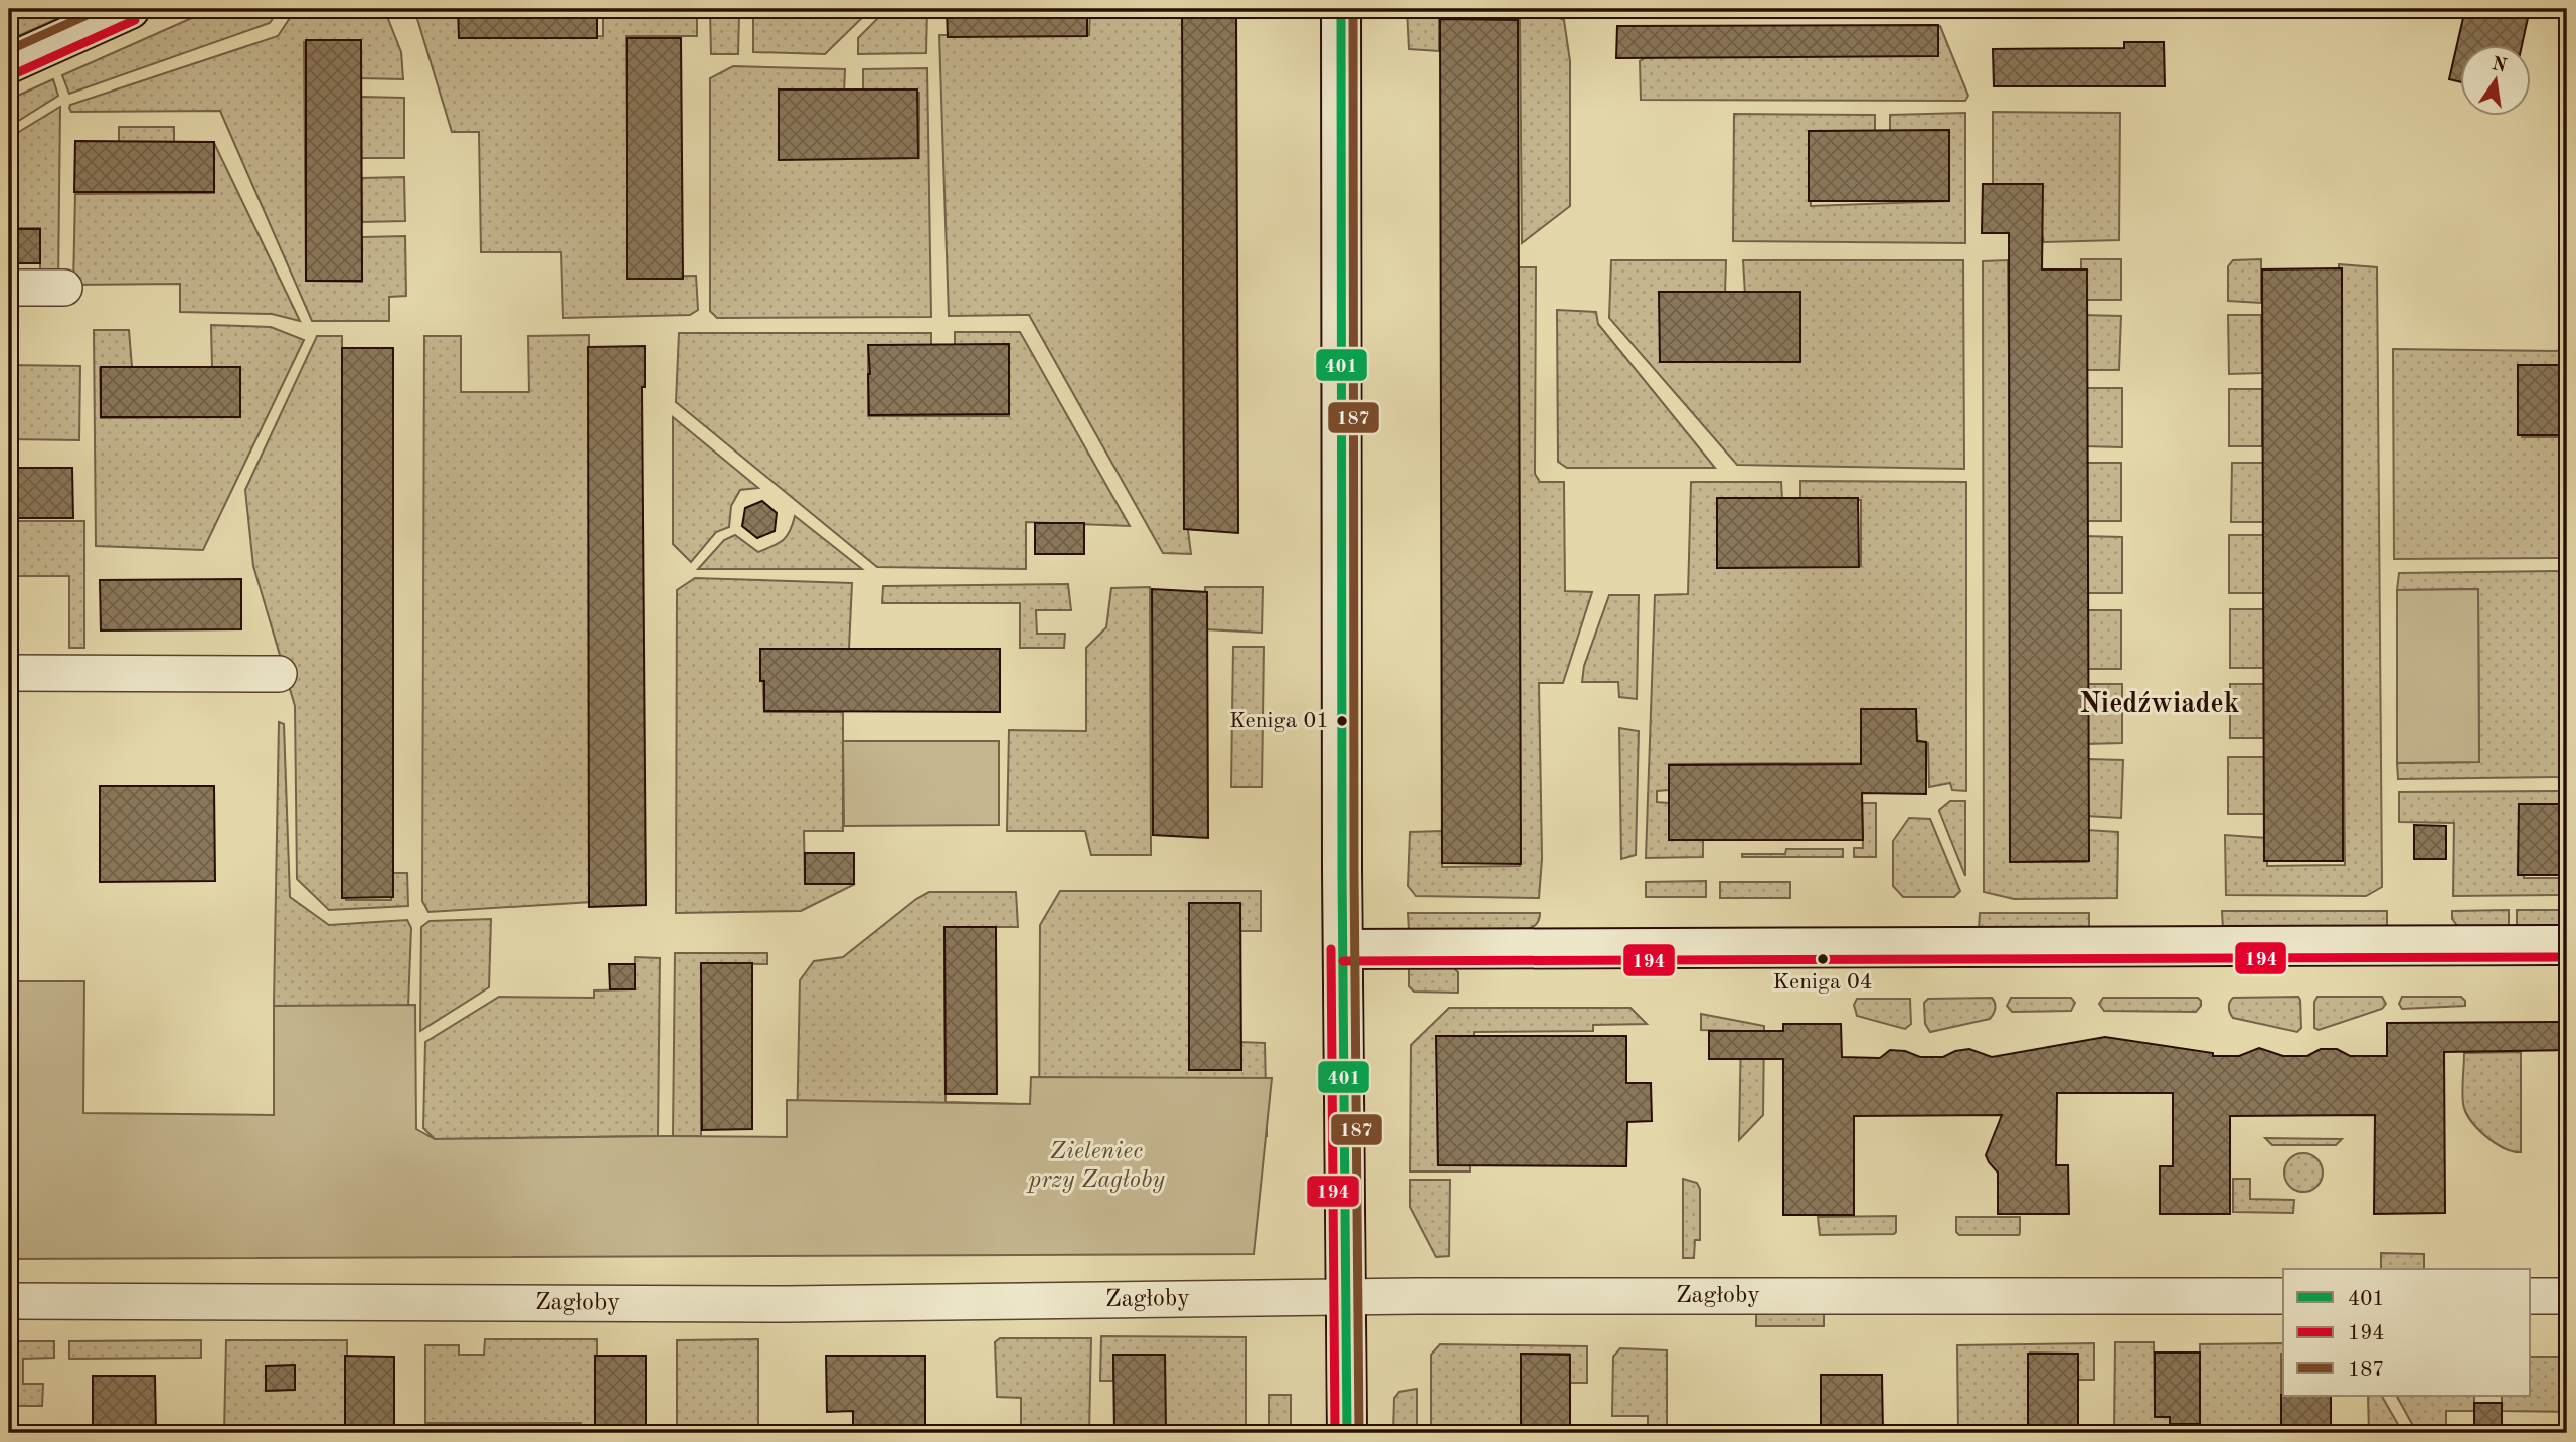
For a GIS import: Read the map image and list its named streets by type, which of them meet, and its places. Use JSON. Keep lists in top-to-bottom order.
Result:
{
  "streets": {
    "street": ["Zagłoby"]
  },
  "districts": ["Niedźwiadek"],
  "parks": ["Zieleniec przy Zagłoby"],
  "places": ["Keniga 01", "Keniga 04"],
  "lines": ["transit line 401", "transit line 187", "transit line 194"],
  "legend": ["401", "194", "187"],
  "north": "top"
}
